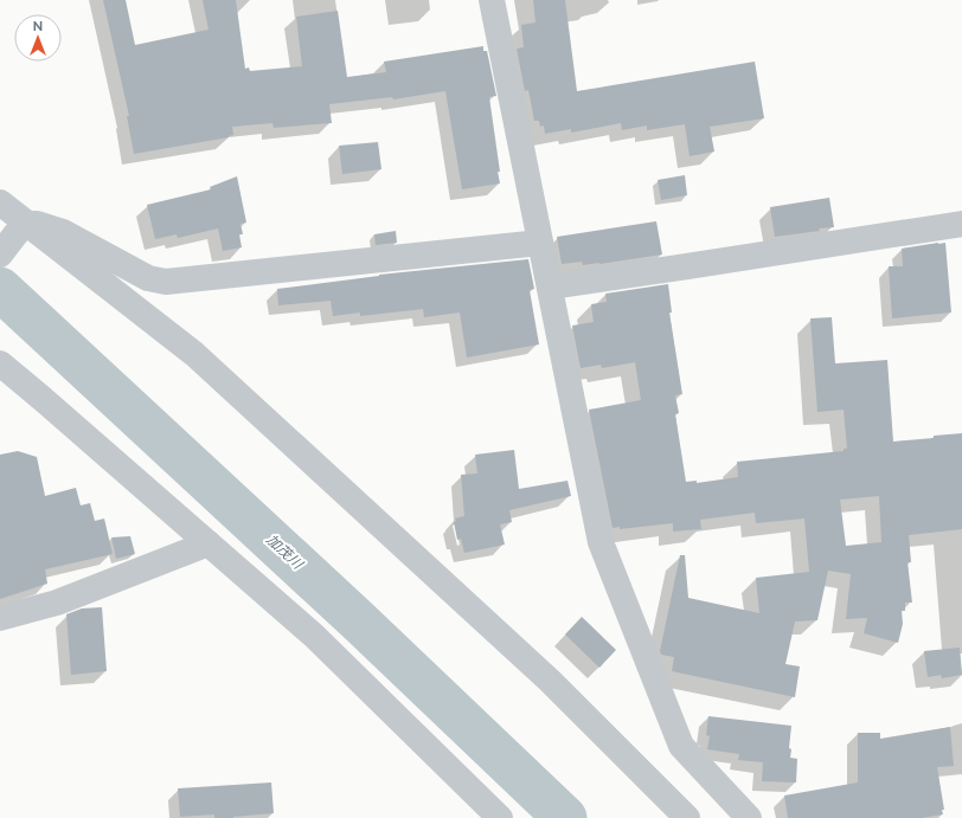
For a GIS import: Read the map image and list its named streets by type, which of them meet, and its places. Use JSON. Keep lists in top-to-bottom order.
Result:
{
  "water": ["加茂川"],
  "north": "top"
}
